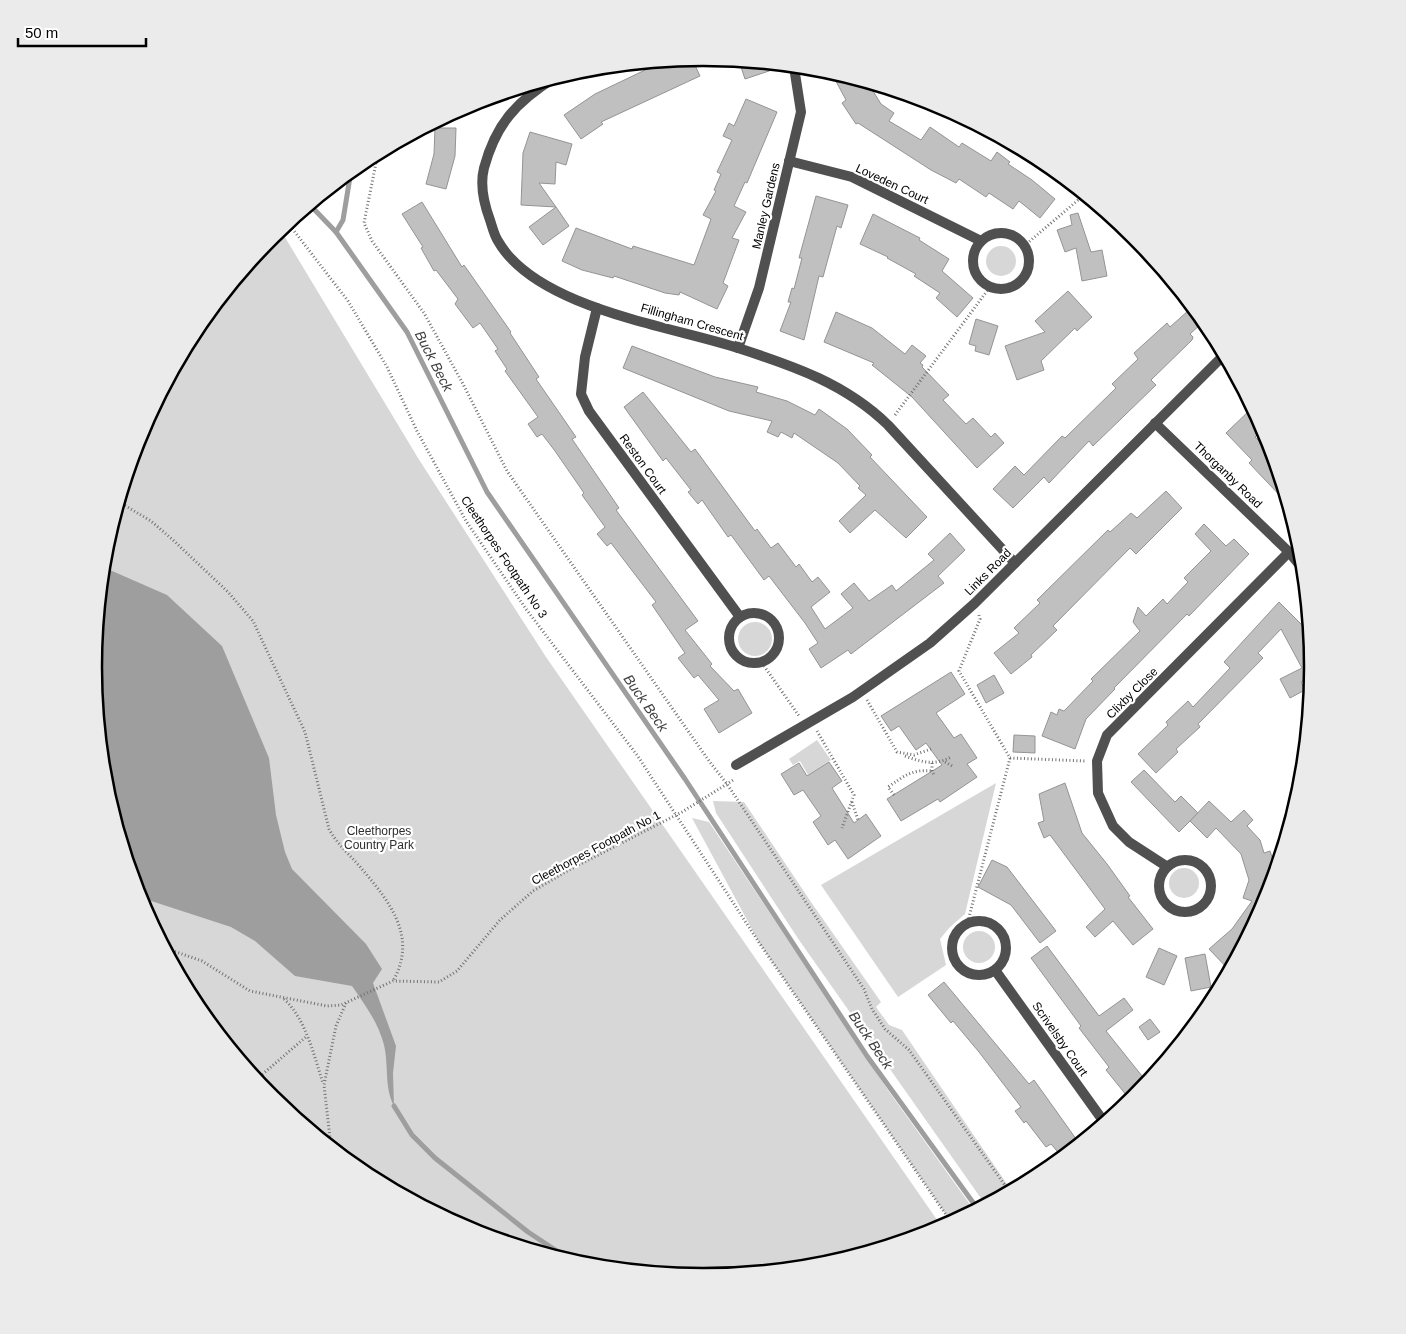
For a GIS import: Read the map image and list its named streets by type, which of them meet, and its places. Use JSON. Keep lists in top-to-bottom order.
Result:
{
  "streets": {
    "street": [
      "Loveden Court",
      "Manley Gardens",
      "Fillingham Crescent",
      "Reston Court",
      "Thorganby Road",
      "Links Road",
      "Clixby Close",
      "Scrivelsby Court"
    ],
    "path": ["Cleethorpes Footpath No 3", "Cleethorpes Footpath No 1"]
  },
  "crossings": [
    ["Loveden Court", "Manley Gardens"],
    ["Manley Gardens", "Fillingham Crescent"],
    ["Fillingham Crescent", "Reston Court"],
    ["Fillingham Crescent", "Links Road"],
    ["Thorganby Road", "Links Road"],
    ["Thorganby Road", "Clixby Close"],
    ["Cleethorpes Footpath No 3", "Cleethorpes Footpath No 1"]
  ],
  "water": ["Buck Beck"],
  "parks": ["Cleethorpes Country Park"],
  "scale_bar": "50 m"
}
